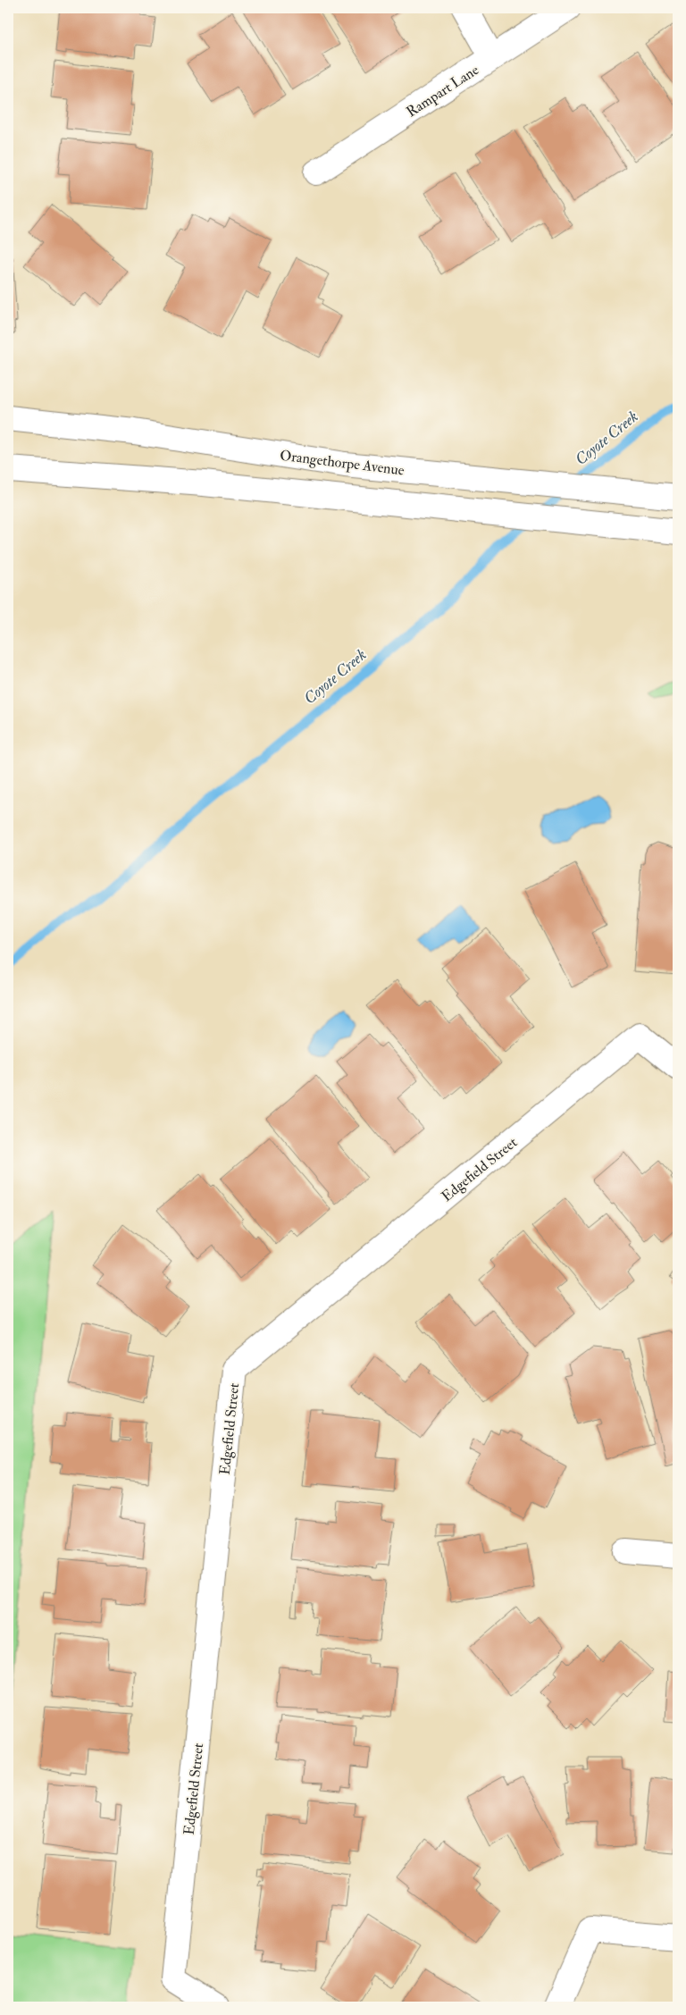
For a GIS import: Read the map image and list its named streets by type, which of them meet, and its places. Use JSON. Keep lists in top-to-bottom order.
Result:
{
  "streets": {
    "street": ["Rampart Lane", "Orangethorpe Avenue", "Edgefield Street"]
  },
  "water": ["Coyote Creek"]
}
